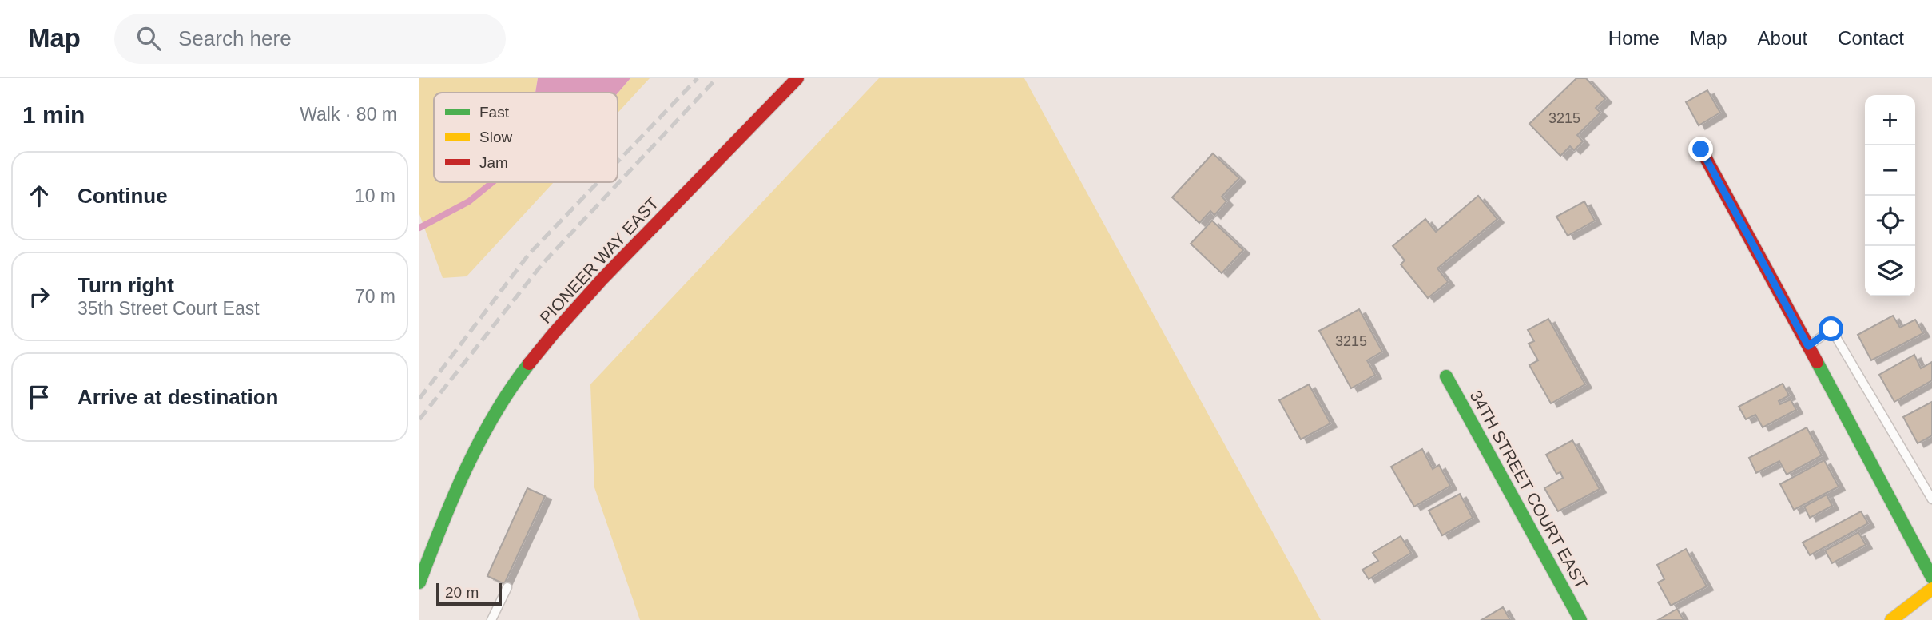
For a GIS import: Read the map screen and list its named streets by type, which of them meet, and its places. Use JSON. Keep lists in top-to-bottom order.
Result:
{
  "streets": {
    "street": ["PIONEER WAY EAST", "34TH STREET COURT EAST"]
  },
  "house_numbers": ["3215", "3215"],
  "legend": ["Fast", "Slow", "Jam"],
  "scale_bar": "20 m",
  "page": {
    "header": "Map",
    "search": "Search here",
    "nav": [
      "Home",
      "Map",
      "About",
      "Contact"
    ],
    "heading": ["1 min", "Walk · 80 m"],
    "map_buttons": ["+", "−"],
    "list": [
      ["Continue", "10 m"],
      ["Turn right", "35th Street Court East", "70 m"],
      "Arrive at destination"
    ],
    "scale": "20 m"
  }
}
